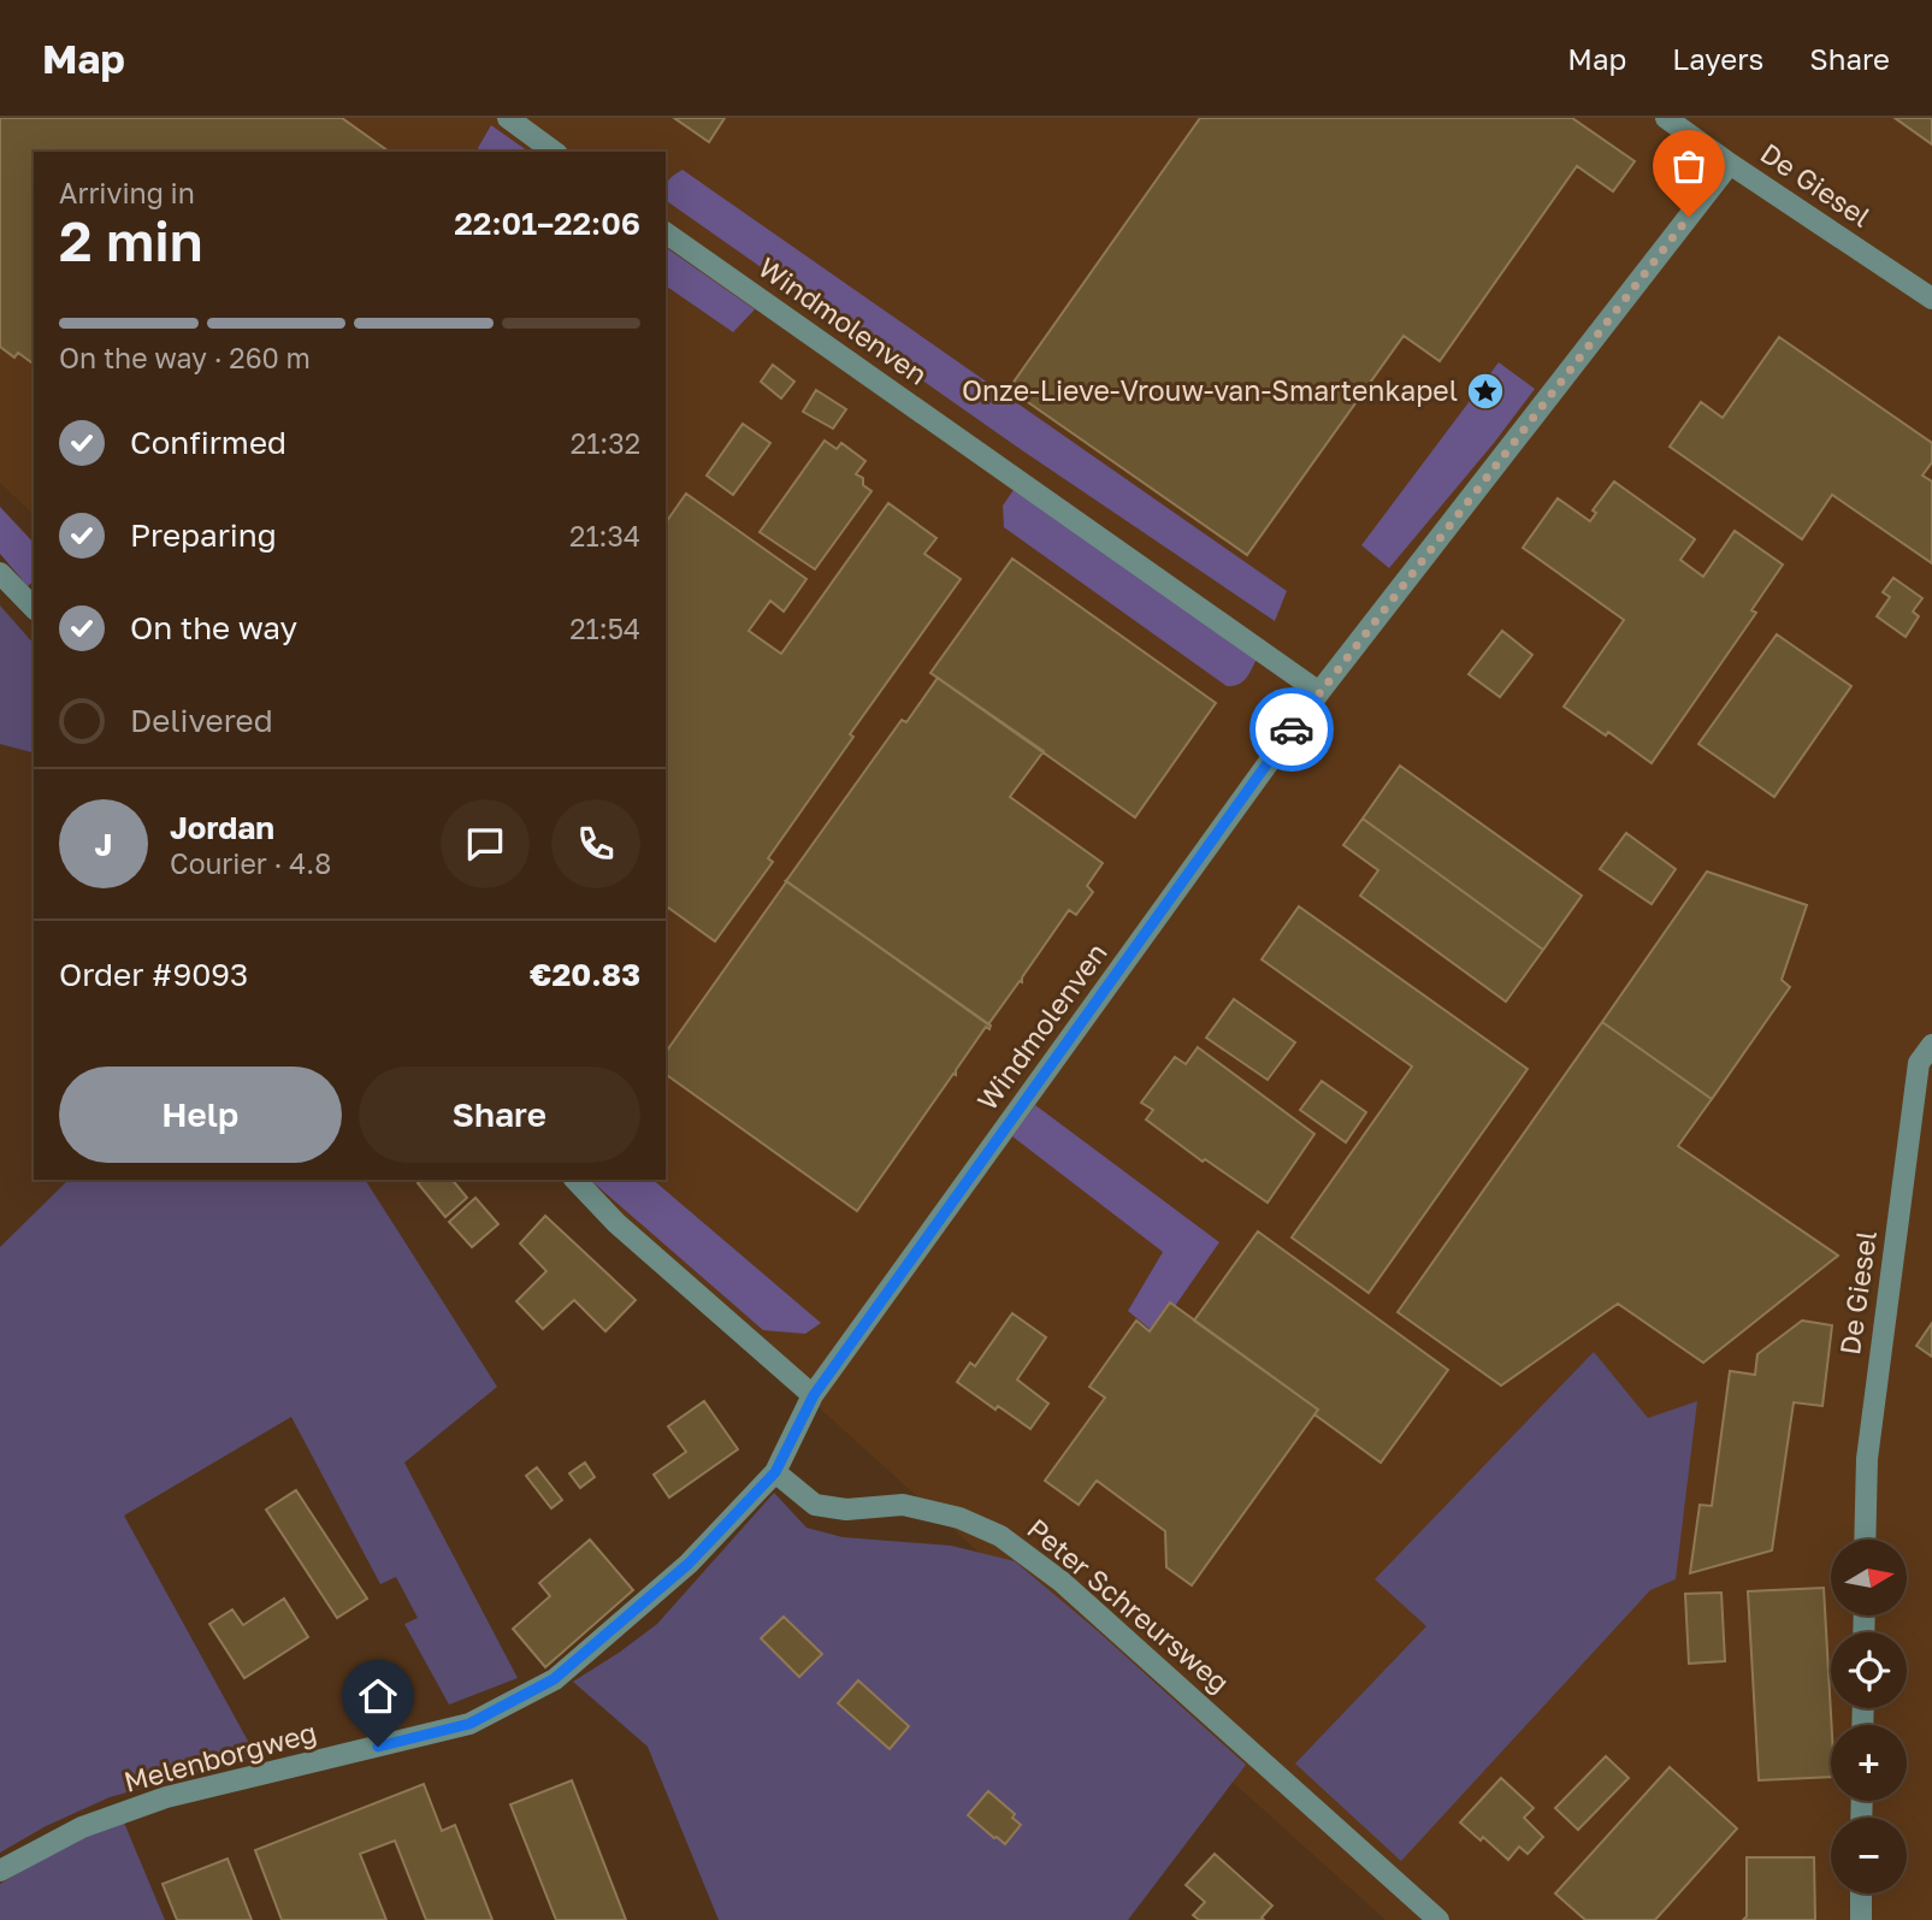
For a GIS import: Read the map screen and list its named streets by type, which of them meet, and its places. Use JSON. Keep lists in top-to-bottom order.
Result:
{
  "streets": {
    "street": [
      "De Giesel",
      "Windmolenven",
      "Peter Schreursweg",
      "Melenborgweg"
    ]
  },
  "crossings": [
    ["De Giesel", "Windmolenven"],
    ["Peter Schreursweg", "Melenborgweg"]
  ],
  "places": {
    "place": ["Onze-Lieve-Vrouw-van-Smartenkapel"]
  },
  "north": "right",
  "page": {
    "header": "Map",
    "nav": ["Map", "Layers", "Share"],
    "heading": ["2 min", "Arriving in", "22:01–22:06"],
    "panel": [
      "Jordan",
      "Courier · 4.8",
      "Order #9093",
      "€20.83"
    ],
    "bar": "On the way · 260 m",
    "list": [
      ["Confirmed", "21:32"],
      ["Preparing", "21:34"],
      ["On the way", "21:54"],
      "Delivered"
    ],
    "round": "J",
    "buttons": ["Help", "Share"],
    "map_buttons": ["+", "−"]
  }
}
